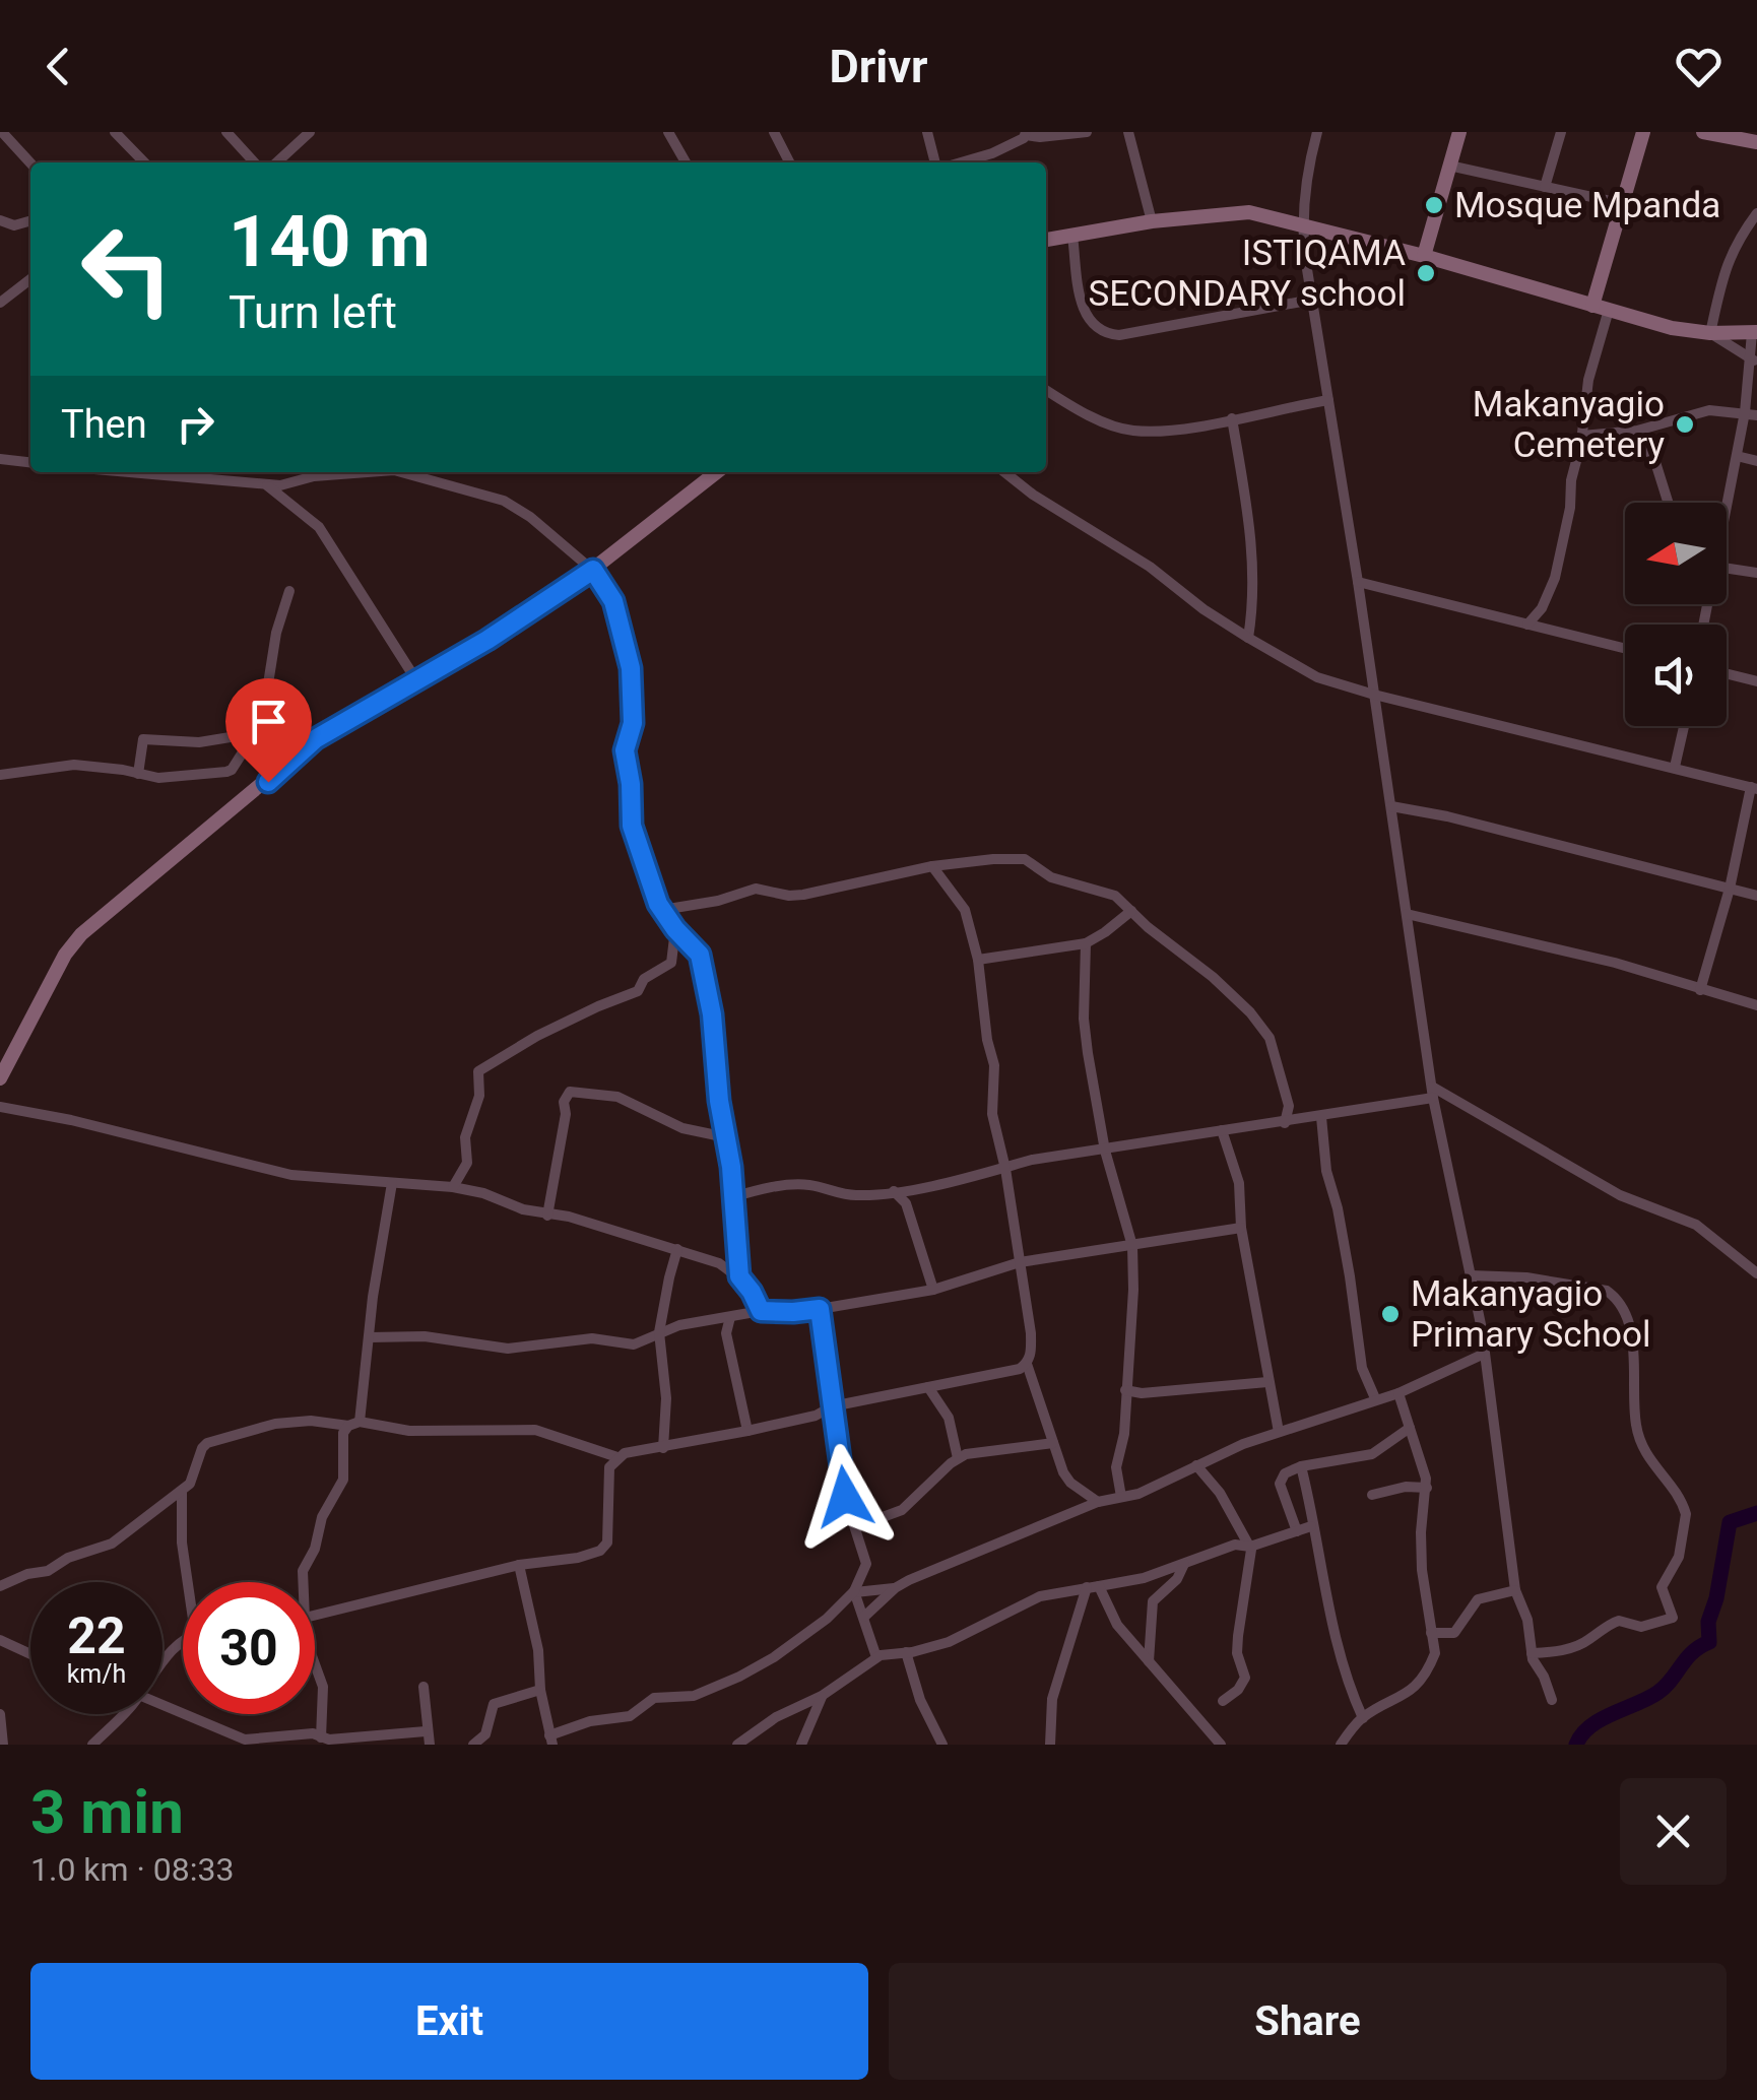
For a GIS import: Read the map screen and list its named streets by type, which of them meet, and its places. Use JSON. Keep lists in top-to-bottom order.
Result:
{
  "places": [
    "Mosque Mpanda",
    "ISTIQAMA SECONDARY school",
    "Makanyagio Cemetery",
    "Makanyagio Primary School"
  ],
  "north": "left",
  "page": {
    "header": "Drivr",
    "turn": ["140 m", "Turn left"],
    "then": "Then",
    "speed": "22 km/h",
    "limit": "30",
    "heading": ["3 min", "1.0 km · 08:33"],
    "buttons": ["Exit", "Share"]
  }
}
